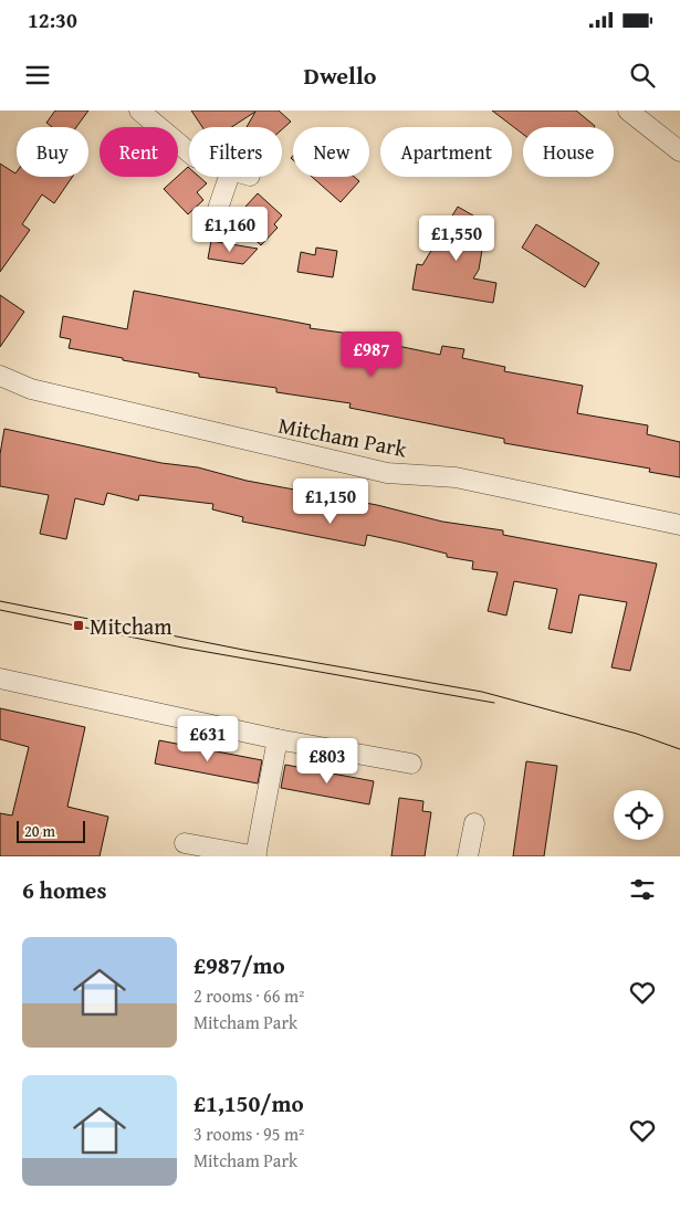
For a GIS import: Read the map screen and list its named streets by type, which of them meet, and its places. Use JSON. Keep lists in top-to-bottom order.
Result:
{
  "streets": {
    "street": ["Mitcham Park"]
  },
  "places": {
    "transit": ["Mitcham"]
  },
  "scale_bar": "20 m",
  "page": {
    "status": "12:30",
    "header": "Dwello",
    "chip": [
      "Buy",
      "Rent",
      "Filters",
      "New",
      "Apartment",
      "House"
    ],
    "price": [
      "£1,160",
      "£1,550",
      "£987",
      "£1,150",
      "£631",
      "£803"
    ],
    "scale": "20 m",
    "heading": "6 homes",
    "list": [
      {
        "name": "£987/mo",
        "note": "2 rooms · 66 m² · Mitcham Park"
      },
      {
        "name": "£1,150/mo",
        "note": "3 rooms · 95 m² · Mitcham Park"
      }
    ]
  }
}
